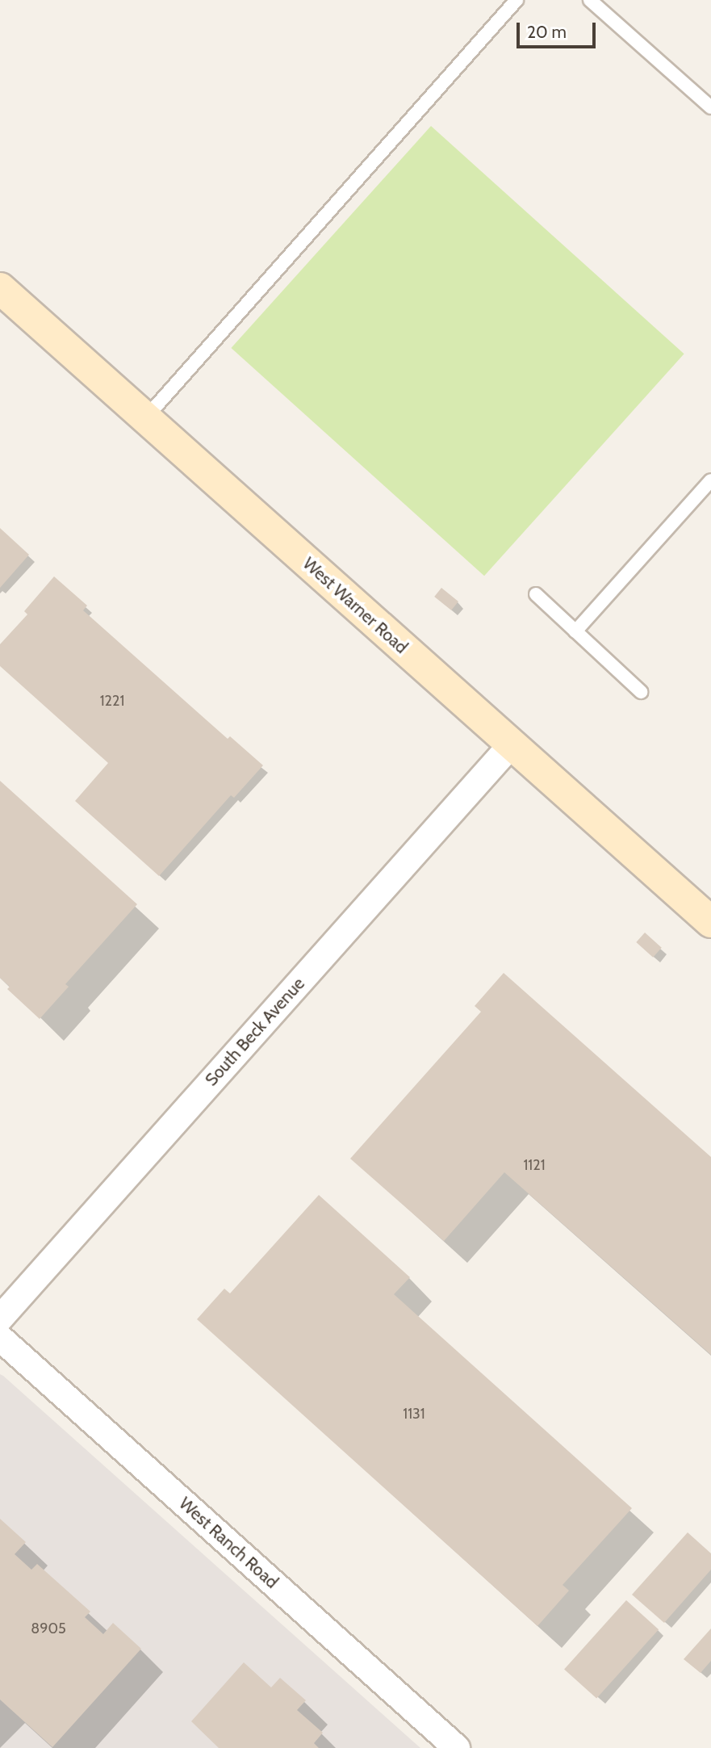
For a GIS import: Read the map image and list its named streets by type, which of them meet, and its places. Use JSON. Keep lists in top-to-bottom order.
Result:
{
  "streets": {
    "main road": ["West Warner Road"],
    "street": ["South Beck Avenue", "West Ranch Road"]
  },
  "crossings": [
    ["West Warner Road", "South Beck Avenue"]
  ],
  "house_numbers": [
    "1221",
    "1121",
    "1131",
    "8905"
  ],
  "scale_bar": "20 m"
}
